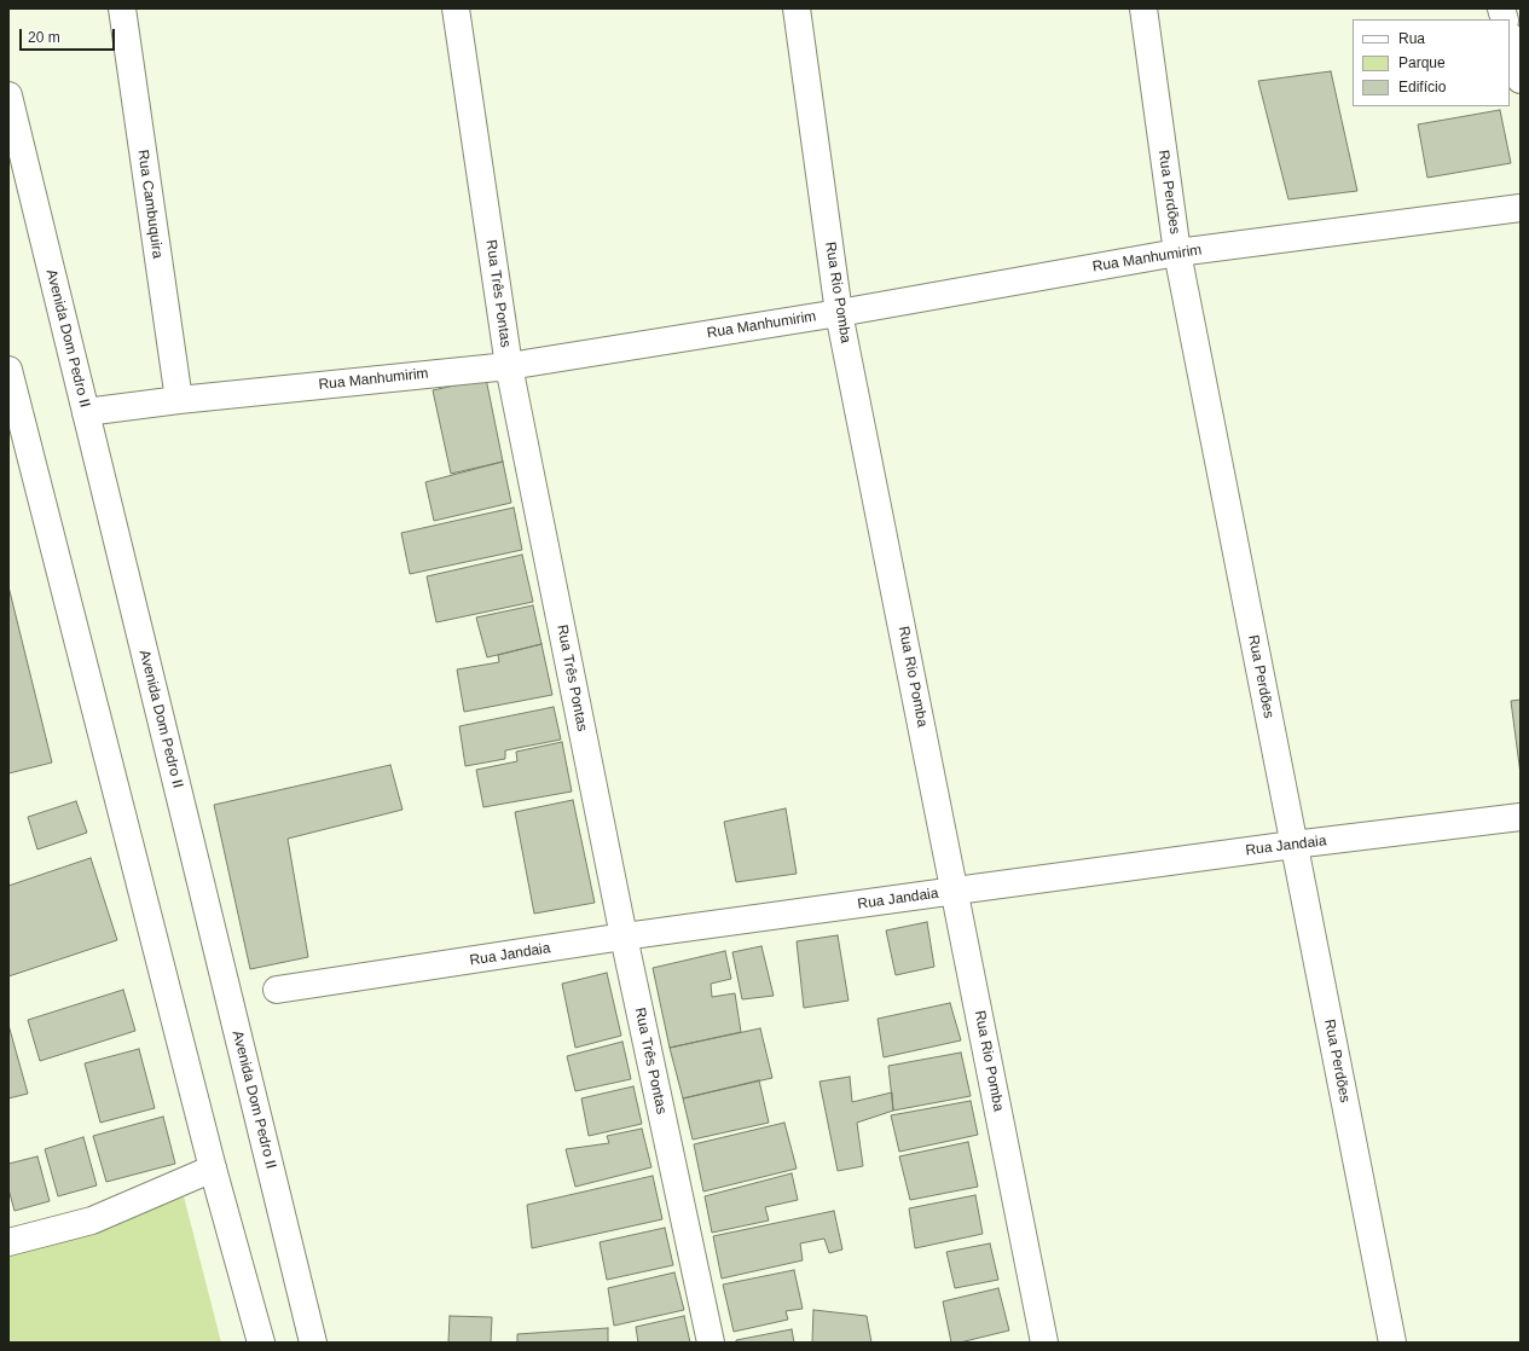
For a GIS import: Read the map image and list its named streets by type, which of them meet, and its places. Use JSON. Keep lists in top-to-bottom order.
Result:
{
  "streets": {
    "street": [
      "Rua Perdões",
      "Rua Cambuquira",
      "Rua Manhumirim",
      "Rua Rio Pomba",
      "Rua Três Pontas",
      "Avenida Dom Pedro II",
      "Rua Jandaia"
    ]
  },
  "crossings": [
    ["Rua Perdões", "Rua Manhumirim"],
    ["Rua Perdões", "Rua Jandaia"],
    ["Rua Cambuquira", "Rua Manhumirim"],
    ["Rua Manhumirim", "Rua Rio Pomba"],
    ["Rua Manhumirim", "Rua Três Pontas"],
    ["Rua Manhumirim", "Avenida Dom Pedro II"],
    ["Rua Rio Pomba", "Rua Jandaia"],
    ["Rua Três Pontas", "Rua Jandaia"]
  ],
  "legend": ["Rua", "Parque", "Edifício"],
  "scale_bar": "20 m"
}
